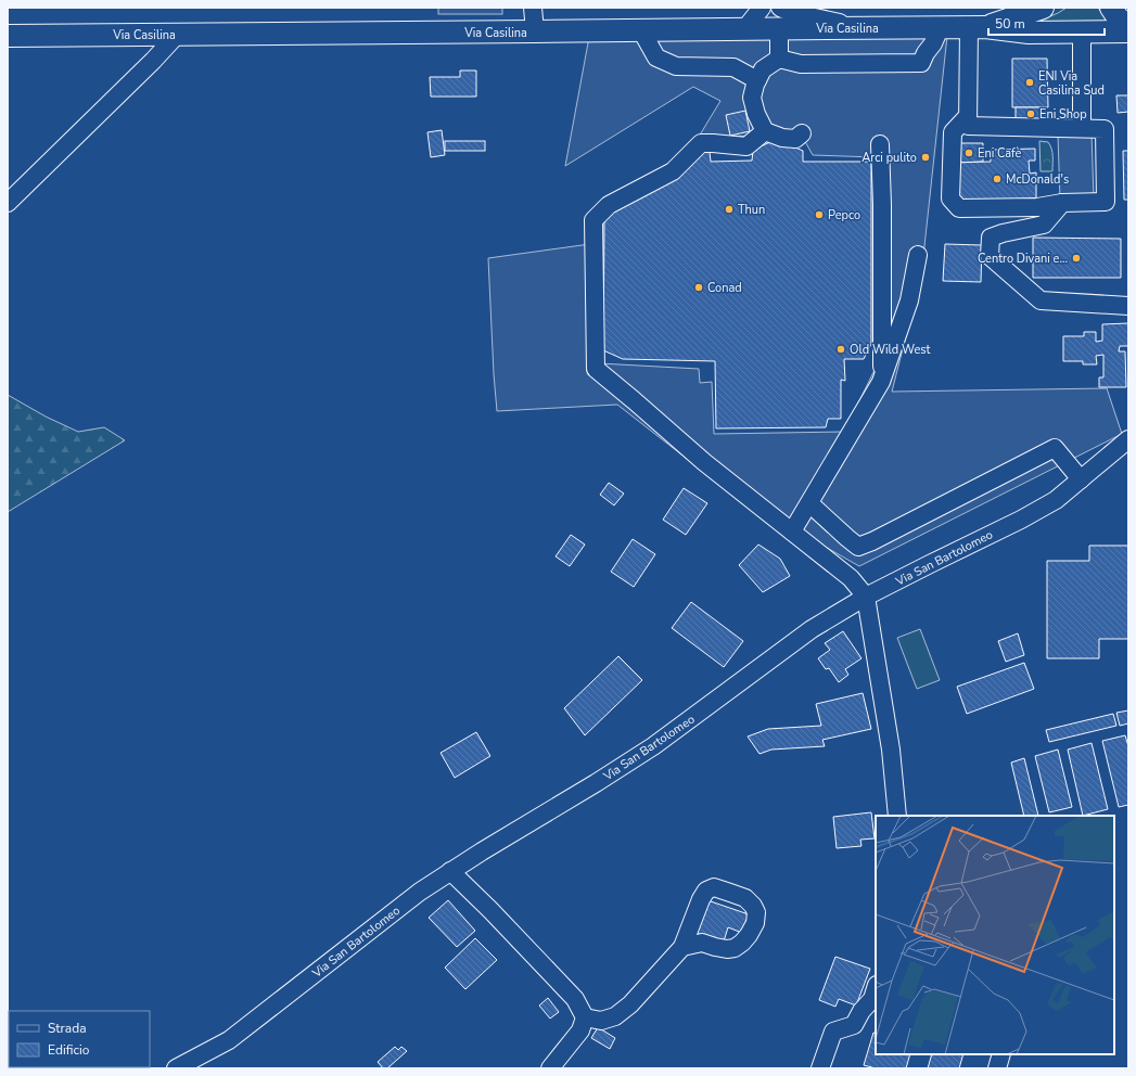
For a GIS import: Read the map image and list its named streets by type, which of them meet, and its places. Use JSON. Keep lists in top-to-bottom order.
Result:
{
  "streets": {
    "main road": ["Via Casilina"],
    "street": ["Via San Bartolomeo"]
  },
  "places": [
    "ENI Via Casilina Sud",
    "Eni Shop",
    "Eni Cafè",
    "Arci pulito",
    "McDonald's",
    "Thun",
    "Pepco",
    "Centro Divani e…",
    "Conad",
    "Old Wild West"
  ],
  "legend": ["Strada", "Edificio"],
  "scale_bar": "50 m"
}
